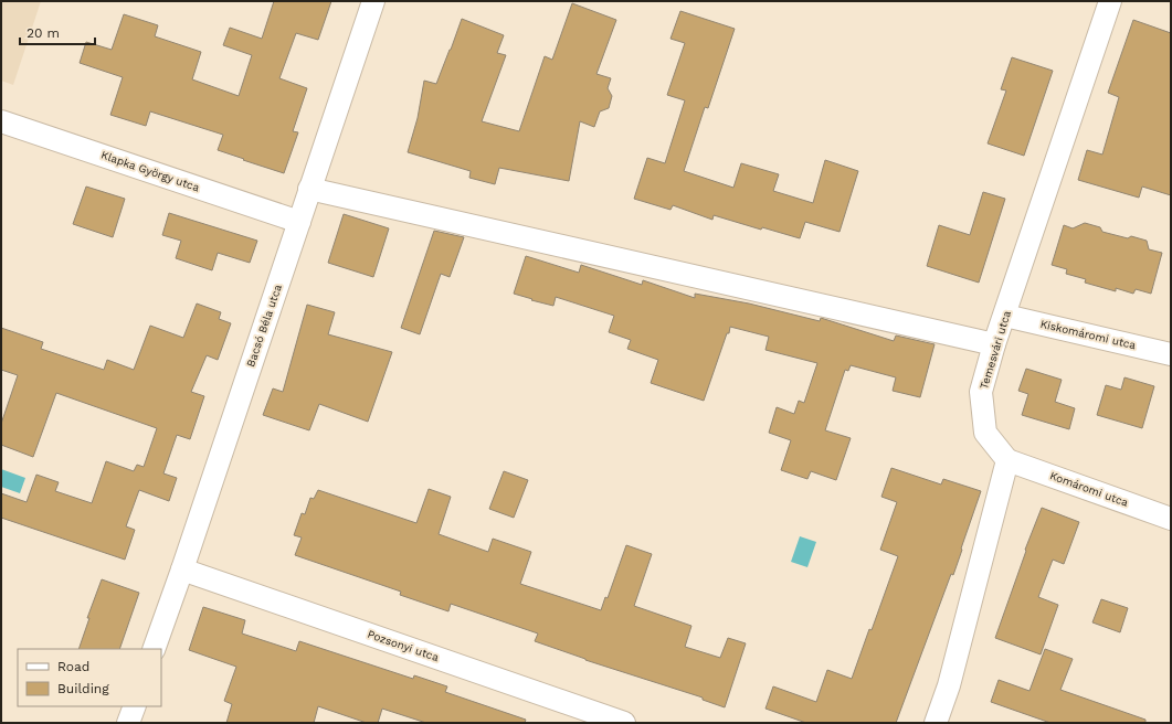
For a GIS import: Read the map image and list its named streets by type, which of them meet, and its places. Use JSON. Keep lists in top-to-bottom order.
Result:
{
  "streets": {
    "street": [
      "Klapka György utca",
      "Bacsó Béla utca",
      "Kiskomáromi utca",
      "Temesvári utca",
      "Komáromi utca",
      "Pozsonyi utca"
    ]
  },
  "crossings": [
    ["Klapka György utca", "Bacsó Béla utca"],
    ["Bacsó Béla utca", "Pozsonyi utca"],
    ["Kiskomáromi utca", "Temesvári utca"],
    ["Temesvári utca", "Komáromi utca"]
  ],
  "legend": ["Road", "Building"],
  "scale_bar": "20 m"
}
